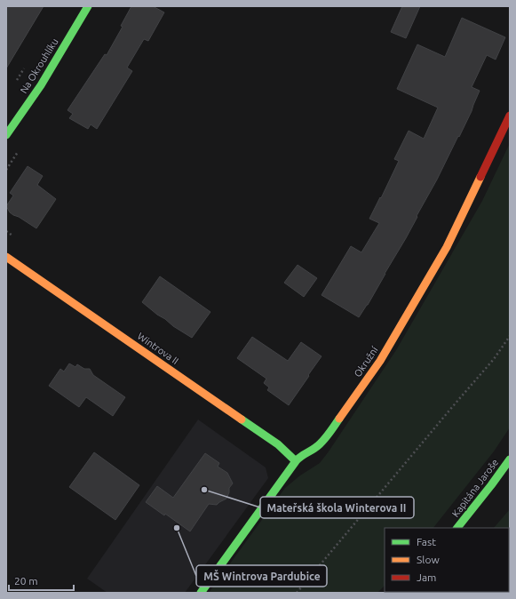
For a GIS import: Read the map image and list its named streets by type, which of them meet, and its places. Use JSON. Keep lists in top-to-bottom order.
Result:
{
  "streets": {
    "street": [
      "Na Okrouhlíku",
      "Wintrova II",
      "Okružní",
      "Kapitána Jaroše"
    ]
  },
  "crossings": [
    ["Wintrova II", "Okružní"]
  ],
  "places": ["Mateřská škola Winterova II", "MŠ Wintrova Pardubice"],
  "legend": ["Fast", "Slow", "Jam"],
  "scale_bar": "20 m"
}
